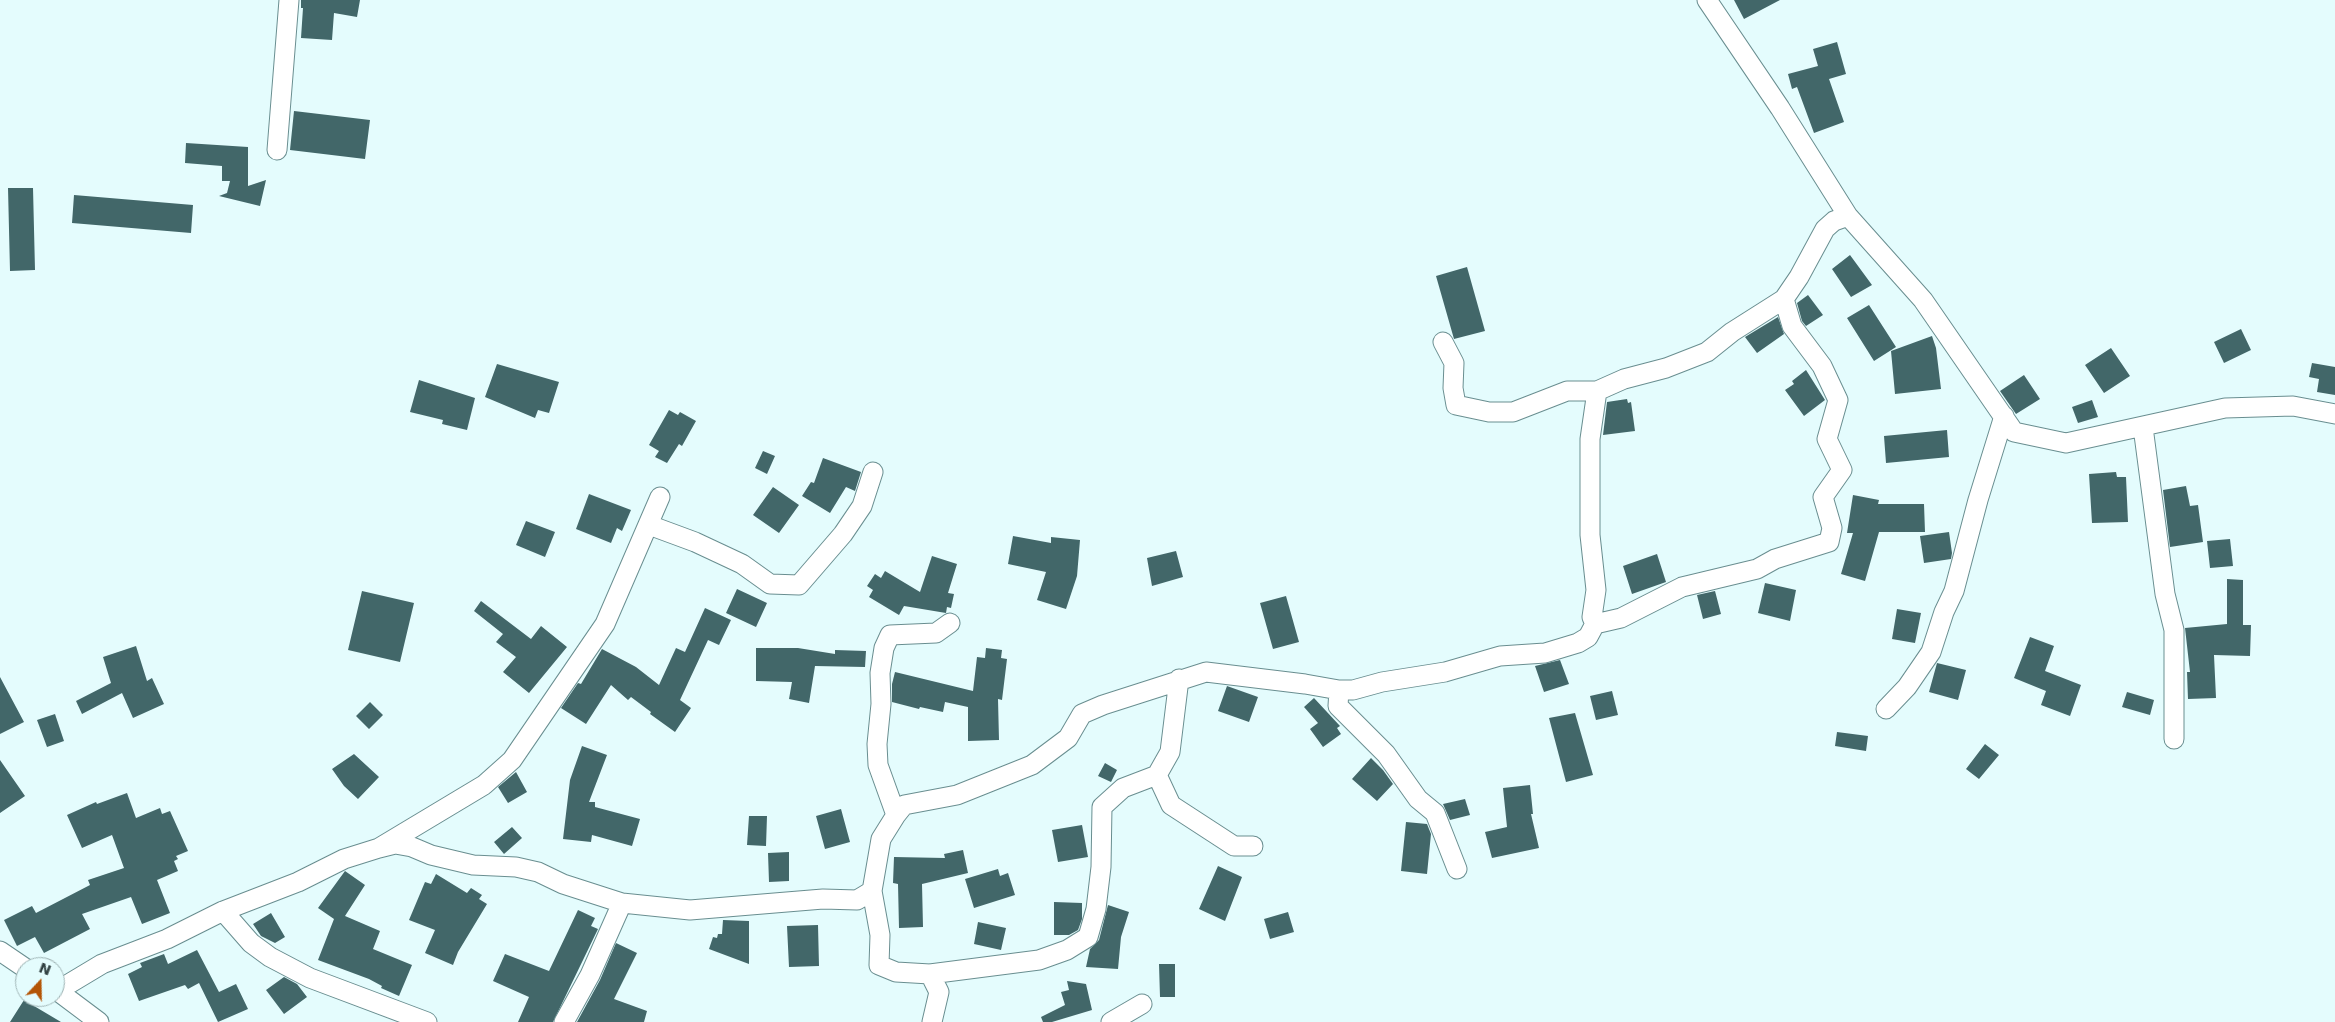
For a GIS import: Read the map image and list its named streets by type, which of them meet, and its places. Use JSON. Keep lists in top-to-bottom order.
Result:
{
  "north": "top"
}
